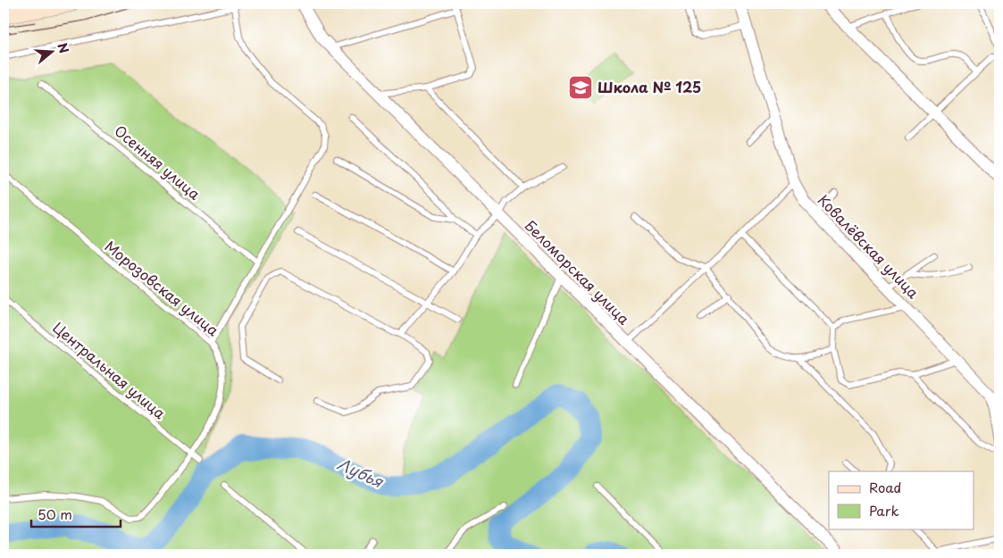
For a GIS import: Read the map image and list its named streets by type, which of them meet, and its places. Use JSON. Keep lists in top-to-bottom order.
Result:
{
  "streets": {
    "street": ["Ковалёвская улица", "Беломорская улица"],
    "lane": ["Осенняя улица", "Морозовская улица", "Центральная улица"]
  },
  "crossings": [
    ["Морозовская улица", "Центральная улица"]
  ],
  "water": ["Лубья"],
  "places": {
    "school or university": ["Школа № 125"]
  },
  "legend": ["Road", "Park"],
  "scale_bar": "50 m",
  "north": "right"
}
